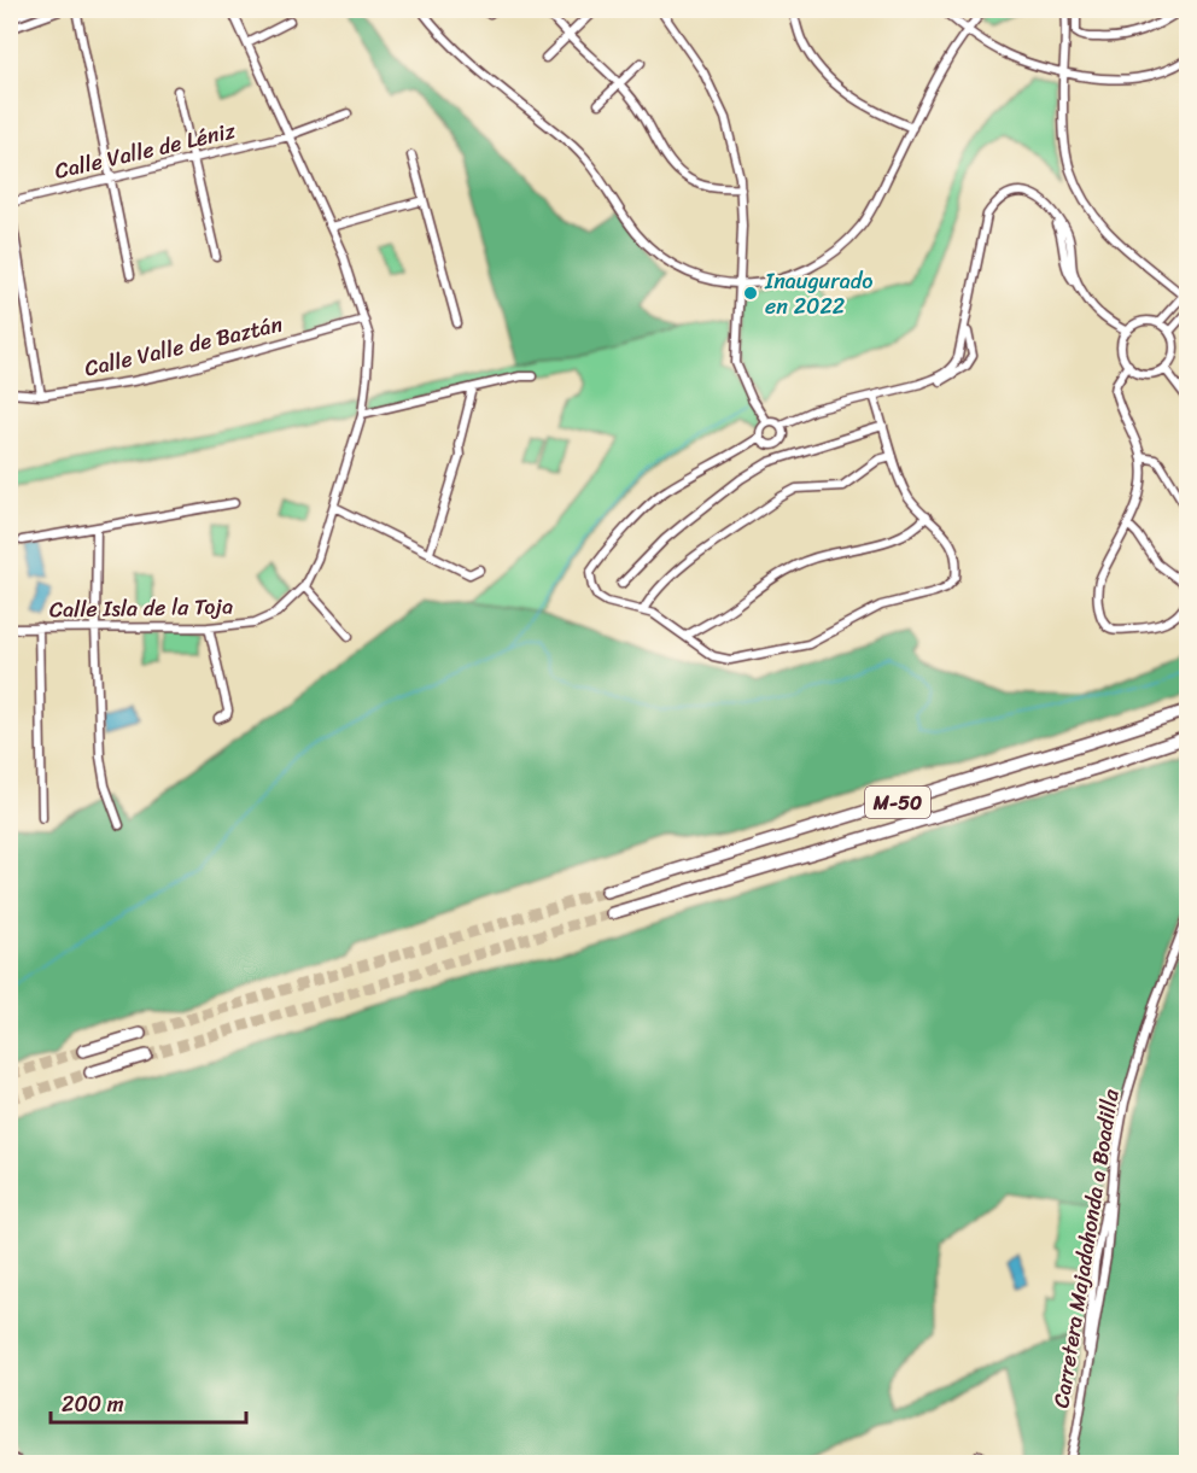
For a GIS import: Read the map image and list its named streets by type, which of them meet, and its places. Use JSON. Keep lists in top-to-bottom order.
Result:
{
  "streets": {
    "highway": ["M-50"],
    "street": [
      "Calle Valle de Léniz",
      "Calle Valle de Baztán",
      "Calle Isla de la Toja",
      "Carretera Majadahonda a Boadilla"
    ]
  },
  "crossings": [
    ["Calle Valle de Léniz", "Calle Isla de la Toja"],
    ["Calle Valle de Baztán", "Calle Isla de la Toja"]
  ],
  "places": ["Inaugurado en 2022"],
  "scale_bar": "200 m"
}
